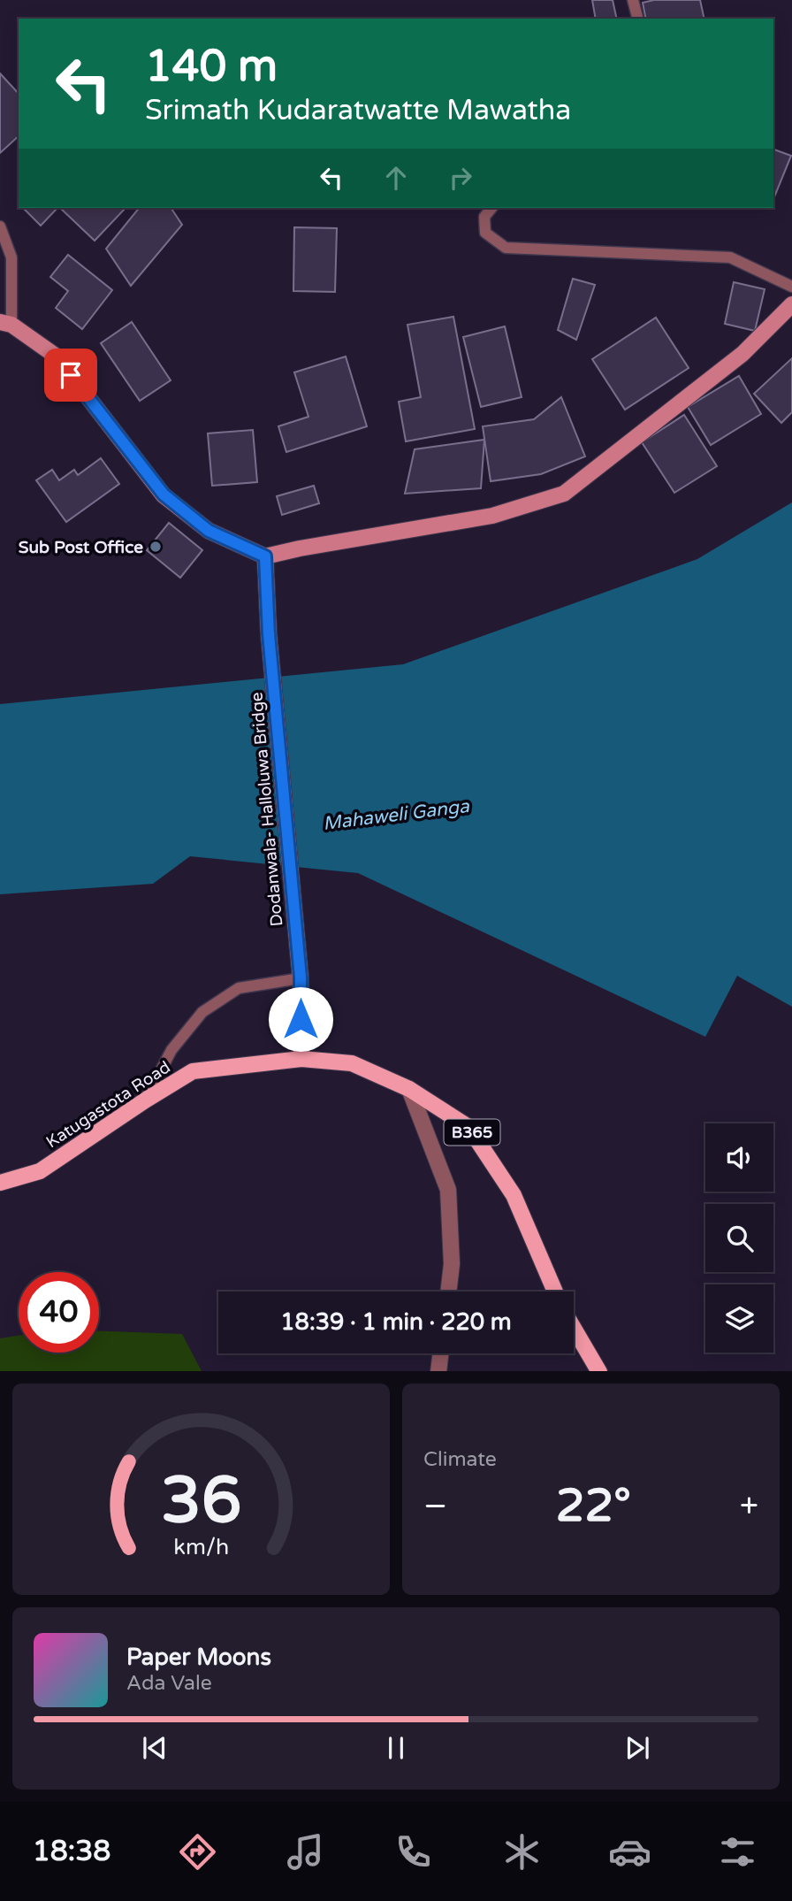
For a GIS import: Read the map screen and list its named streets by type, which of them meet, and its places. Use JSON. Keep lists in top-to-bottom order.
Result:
{
  "streets": {
    "main road": ["Katugastota Road", "B365"],
    "street": ["Dodanwala- Halloluwa Bridge"]
  },
  "crossings": [
    ["Dodanwala- Halloluwa Bridge", "Katugastota Road"]
  ],
  "water": ["Mahaweli Ganga"],
  "places": ["Sub Post Office"],
  "page": {
    "turn": ["140 m", "Srimath Kudaratwatte Mawatha"],
    "limit": "40",
    "trip": "18:39 · 1 min · 220 m",
    "tile": "Climate",
    "heat": ["−", "22°", "+"],
    "song": ["Paper Moons", "Ada Vale"],
    "tabs": "18:38",
    "gauge": ["36", "km/h"]
  }
}
